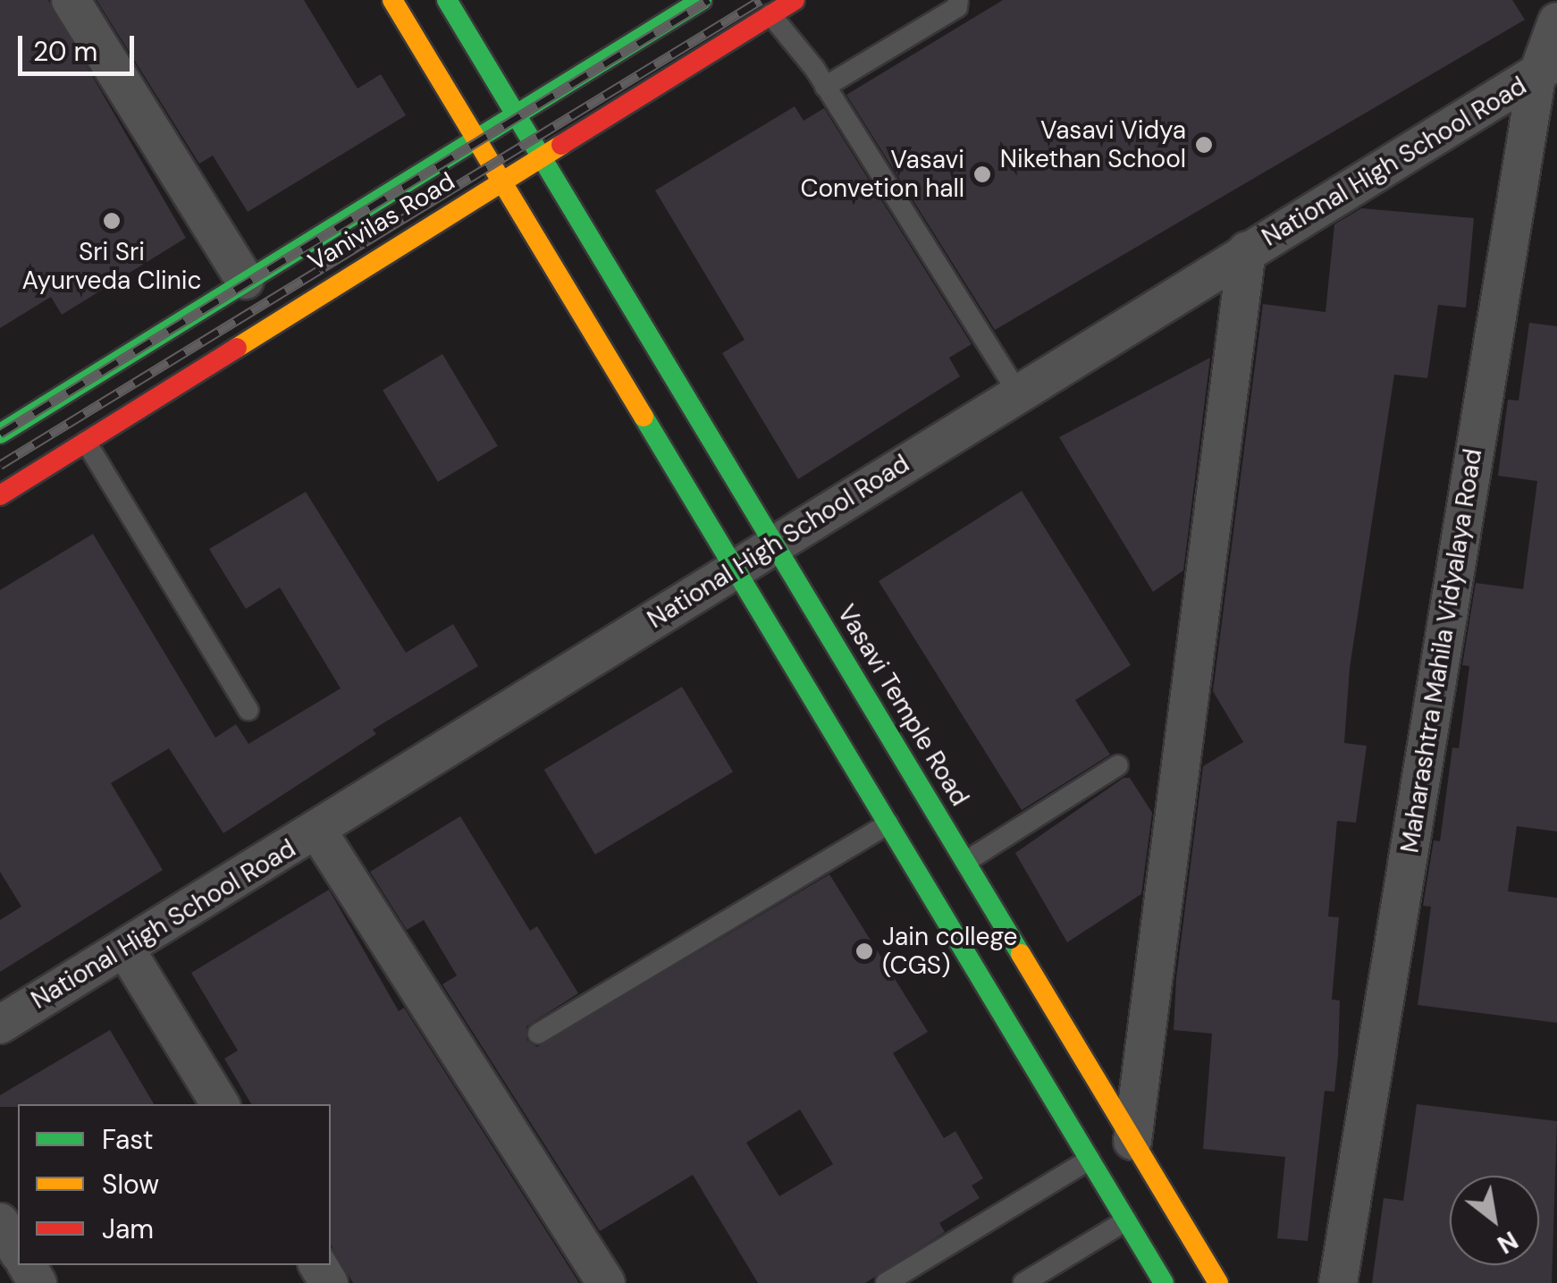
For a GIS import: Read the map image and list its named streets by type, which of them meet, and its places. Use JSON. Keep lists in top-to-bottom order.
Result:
{
  "streets": {
    "main road": ["Vanivilas Road", "Vasavi Temple Road"],
    "street": ["National High School Road", "Maharashtra Mahila Vidyalaya Road"]
  },
  "crossings": [
    ["National High School Road", "Maharashtra Mahila Vidyalaya Road"],
    ["National High School Road", "Vasavi Temple Road"],
    ["Vanivilas Road", "Vasavi Temple Road"]
  ],
  "places": [
    "Vasavi Vidya Nikethan School",
    "Vasavi Convetion hall",
    "Sri Sri Ayurveda Clinic",
    "Jain college (CGS)"
  ],
  "legend": ["Fast", "Slow", "Jam"],
  "scale_bar": "20 m",
  "north": "bottom right"
}
